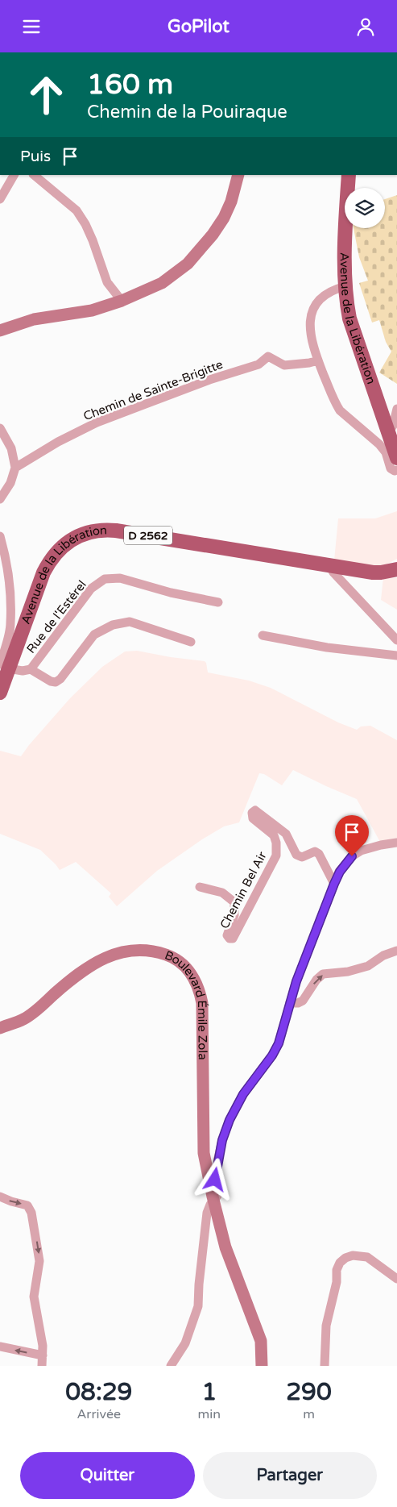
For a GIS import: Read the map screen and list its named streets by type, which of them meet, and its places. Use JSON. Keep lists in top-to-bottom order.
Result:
{
  "streets": {
    "main road": ["Avenue de la Libération", "D 2562", "Boulevard Émile Zola"],
    "street": ["Chemin de Sainte-Brigitte", "Rue de l'Estérel", "Chemin Bel Air"]
  },
  "crossings": [
    ["Avenue de la Libération", "Rue de l'Estérel"]
  ],
  "page": {
    "header": "GoPilot",
    "turn": ["160 m", "Chemin de la Pouiraque"],
    "then": "Puis",
    "eta": [
      "08:29",
      "Arrivée",
      "1",
      "min",
      "290",
      "m"
    ],
    "buttons": ["Quitter", "Partager"]
  }
}
